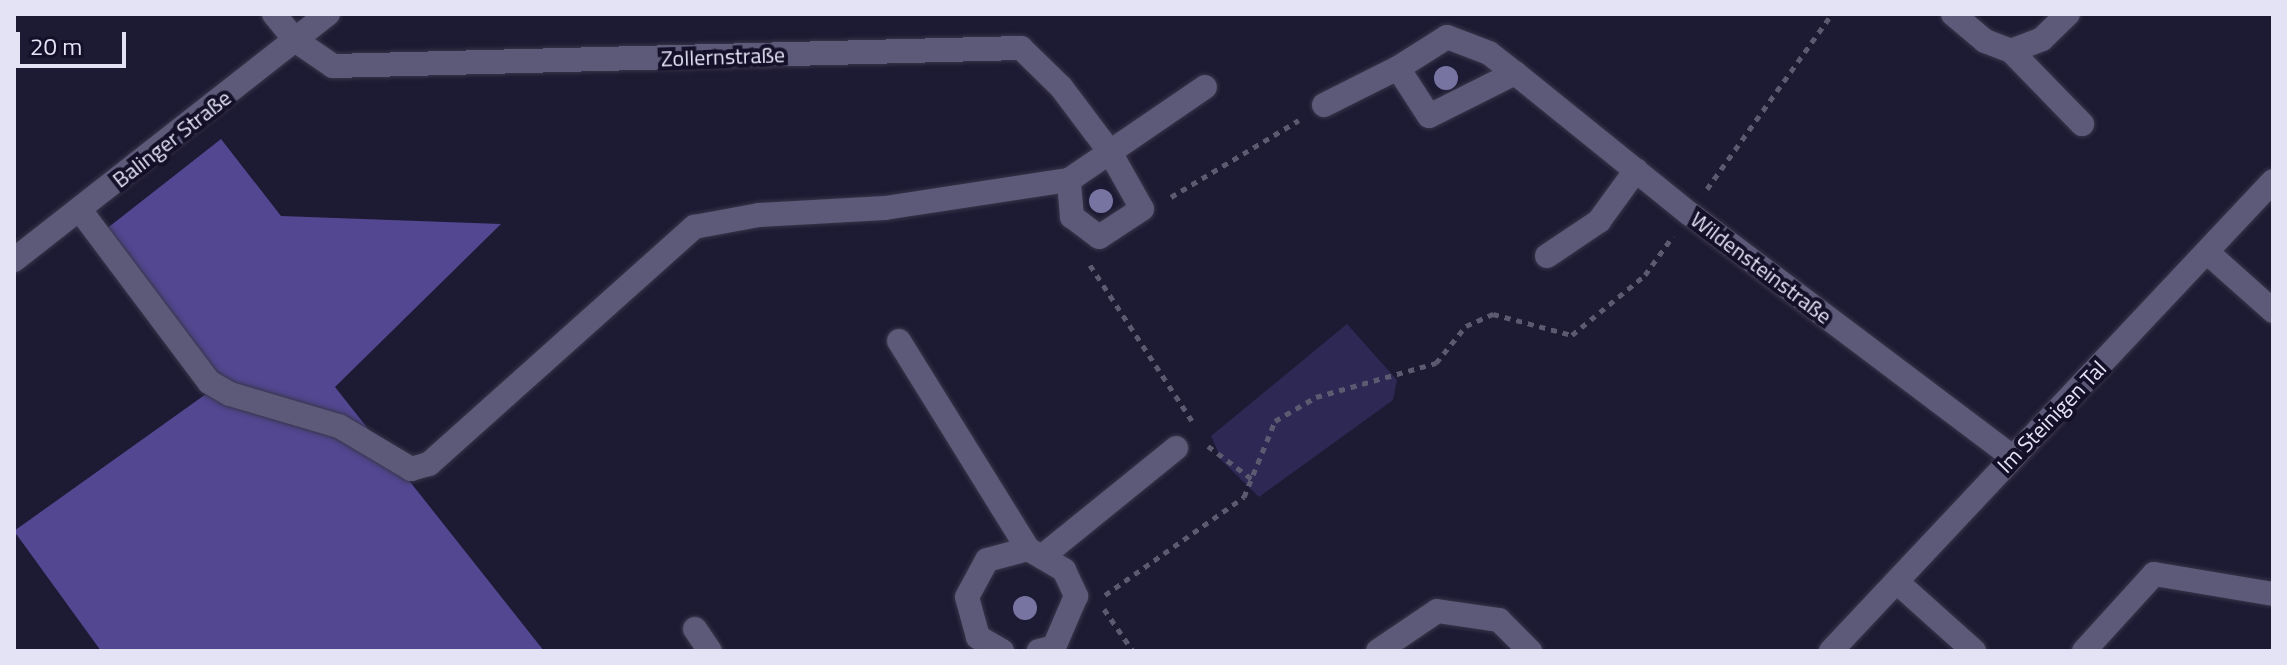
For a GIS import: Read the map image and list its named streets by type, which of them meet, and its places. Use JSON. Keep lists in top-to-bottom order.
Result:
{
  "streets": {
    "street": [
      "Zollernstraße",
      "Balinger Straße",
      "Wildensteinstraße",
      "Im Steinigen Tal"
    ]
  },
  "crossings": [
    ["Zollernstraße", "Balinger Straße"],
    ["Wildensteinstraße", "Im Steinigen Tal"]
  ],
  "scale_bar": "20 m"
}
